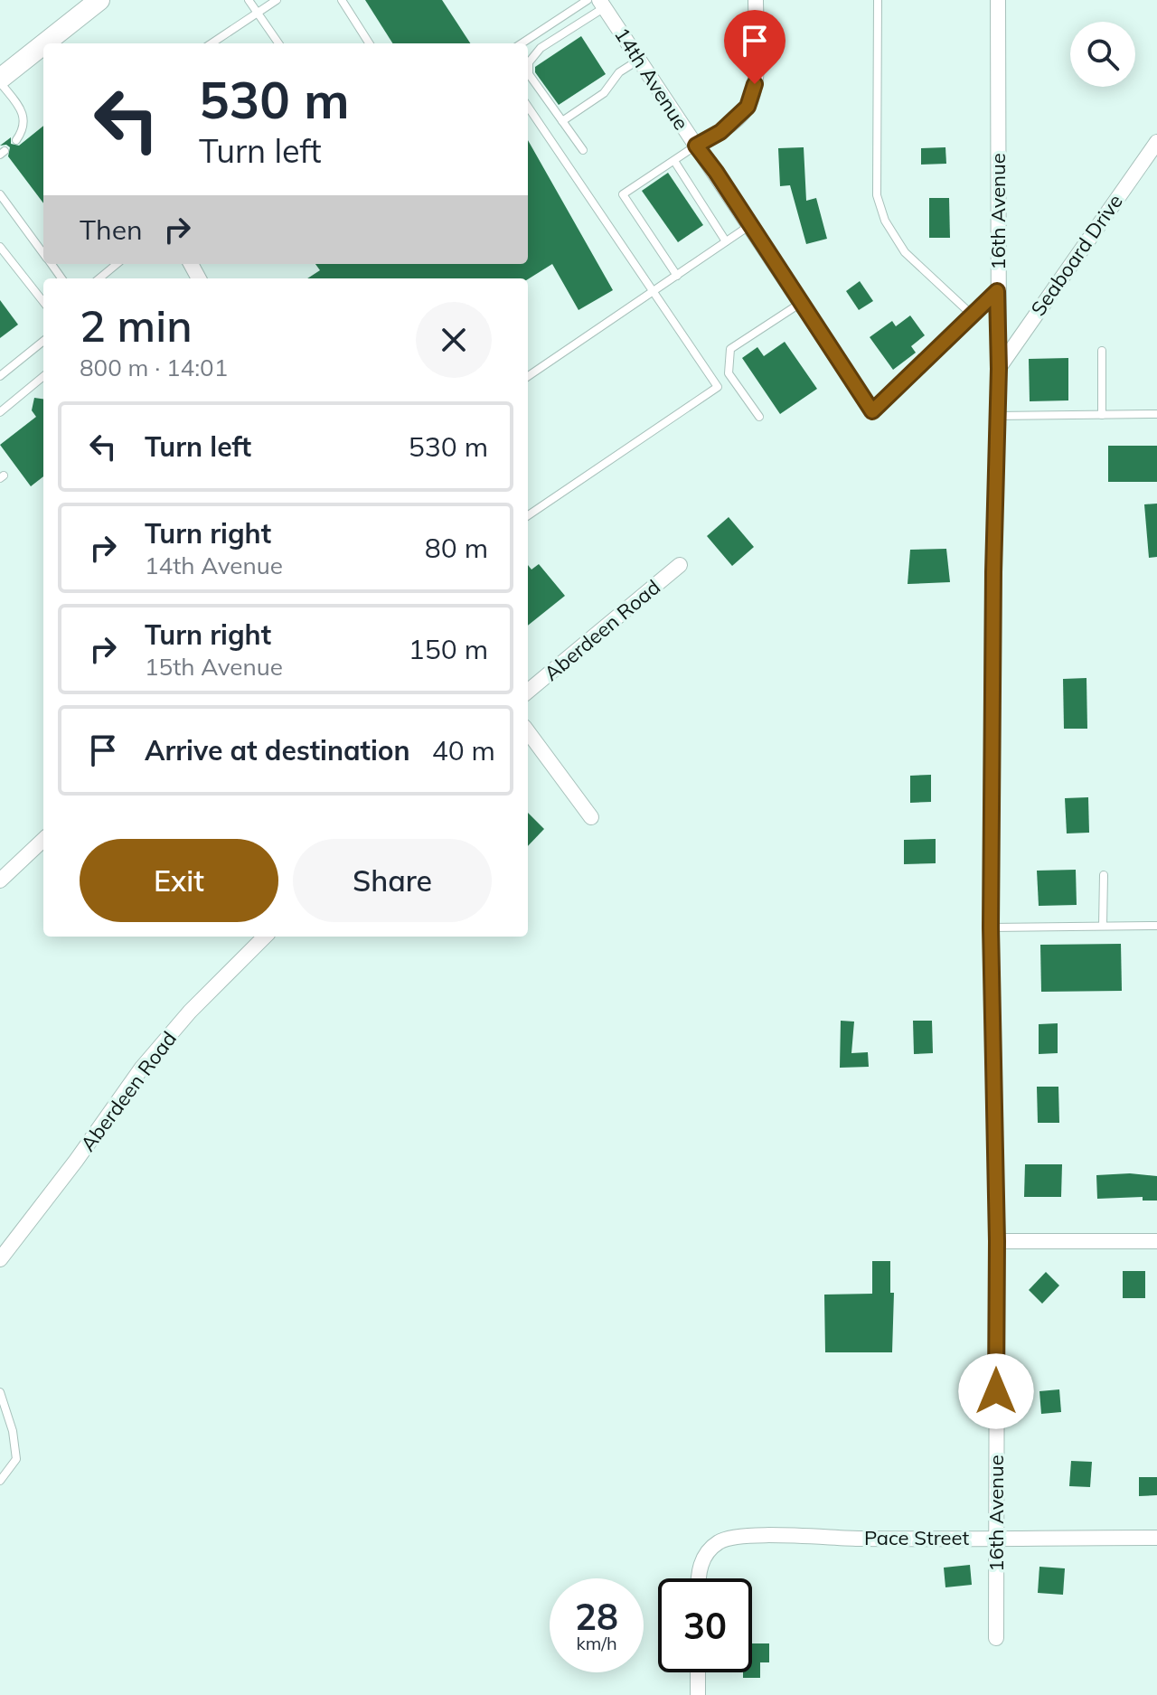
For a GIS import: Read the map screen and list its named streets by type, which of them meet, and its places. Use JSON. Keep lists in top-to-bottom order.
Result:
{
  "streets": {
    "street": [
      "14th Avenue",
      "16th Avenue",
      "Seaboard Drive",
      "Aberdeen Road",
      "Pace Street"
    ]
  },
  "crossings": [
    ["16th Avenue", "Seaboard Drive"],
    ["16th Avenue", "Pace Street"]
  ],
  "page": {
    "turn": ["530 m", "Turn left"],
    "then": "Then",
    "heading": ["2 min", "800 m · 14:01"],
    "list": [
      {
        "name": "Turn left",
        "value": "530 m"
      },
      {
        "name": "Turn right",
        "note": "14th Avenue",
        "value": "80 m"
      },
      {
        "name": "Turn right",
        "note": "15th Avenue",
        "value": "150 m"
      },
      {
        "name": "Arrive at destination",
        "value": "40 m"
      }
    ],
    "buttons": ["Exit", "Share"],
    "speed": "28 km/h",
    "limit": "30"
  }
}
